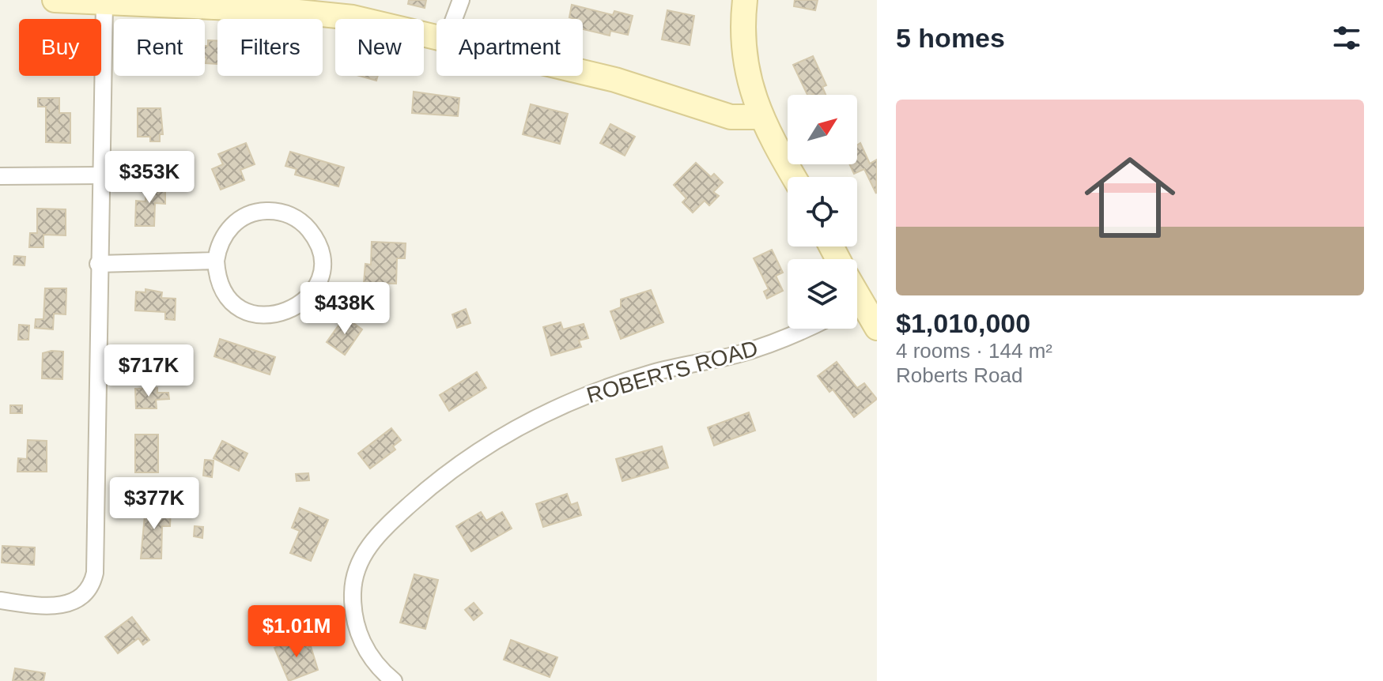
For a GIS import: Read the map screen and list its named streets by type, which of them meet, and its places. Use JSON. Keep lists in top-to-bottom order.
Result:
{
  "streets": {
    "street": ["ROBERTS ROAD"]
  },
  "north": "top right",
  "page": {
    "heading": "5 homes",
    "chip": [
      "Buy",
      "Rent",
      "Filters",
      "New",
      "Apartment"
    ],
    "list": [
      {
        "name": "$1,010,000",
        "note": "4 rooms · 144 m² · Roberts Road"
      }
    ],
    "price": [
      "$353K",
      "$438K",
      "$717K",
      "$377K",
      "$1.01M"
    ]
  }
}
